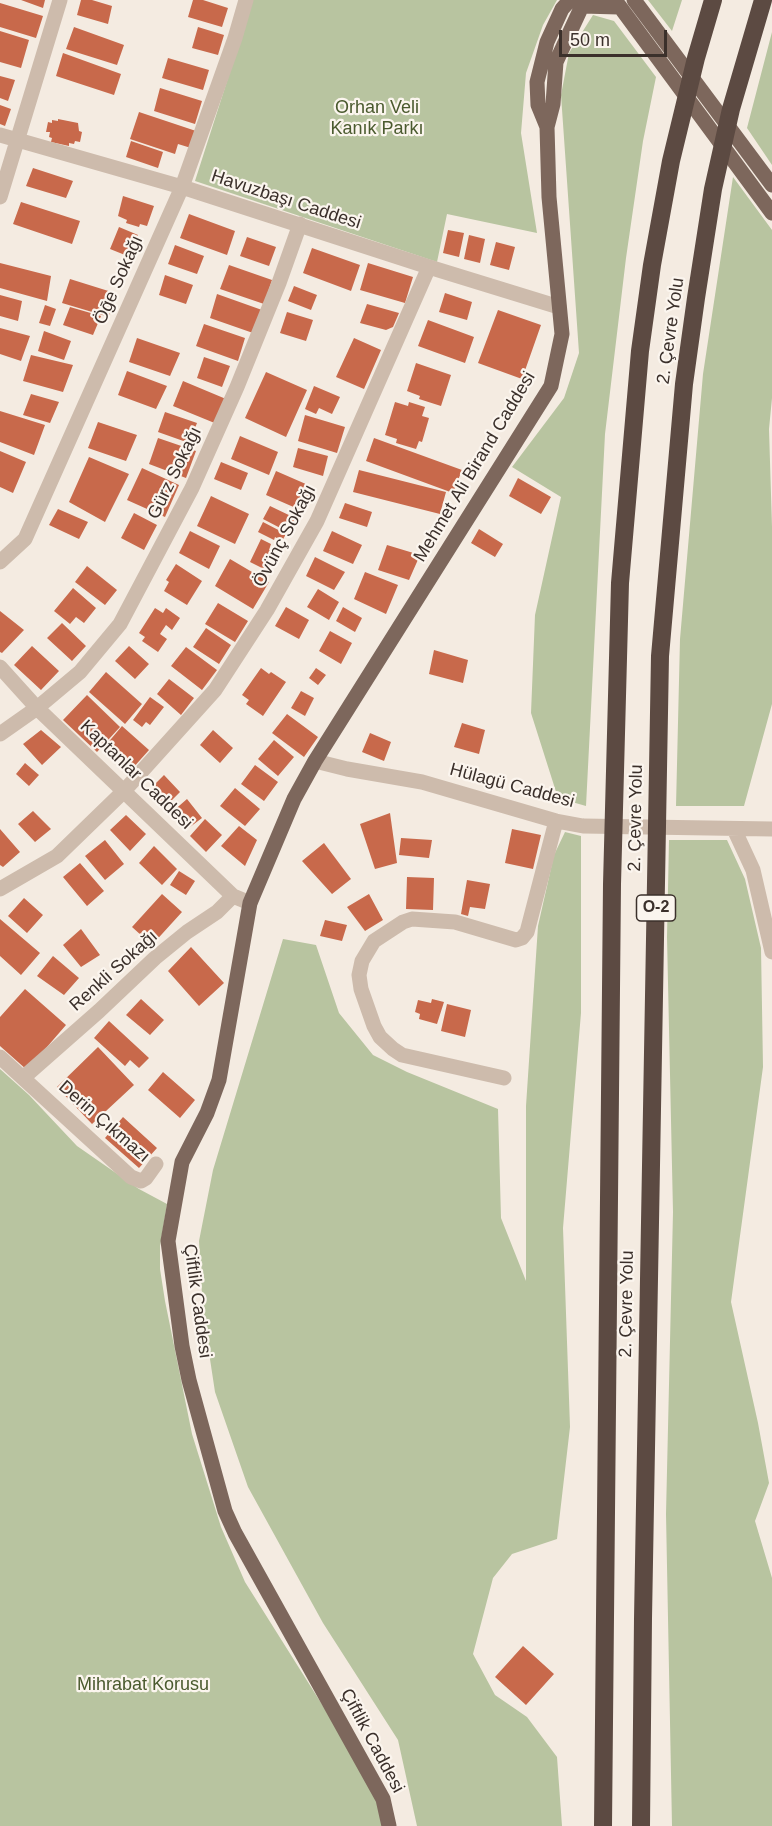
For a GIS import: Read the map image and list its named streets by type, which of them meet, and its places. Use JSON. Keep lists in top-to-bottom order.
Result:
{
  "streets": {
    "highway": ["2. Çevre Yolu", "O-2"],
    "main road": ["Mehmet Ali Birand Caddesi", "Çiftlik Caddesi"],
    "street": [
      "Havuzbaşı Caddesi",
      "Öḡe Sokağı",
      "Gürz Sokağı",
      "Övünç Sokağı",
      "Kaptanlar Caddesi",
      "Hülagü Caddesi",
      "Renkli Sokağı",
      "Derin Çıkmazı"
    ]
  },
  "crossings": [
    ["Havuzbaşı Caddesi", "Öḡe Sokağı"],
    ["Havuzbaşı Caddesi", "Mehmet Ali Birand Caddesi"],
    ["Havuzbaşı Caddesi", "Gürz Sokağı"],
    ["Havuzbaşı Caddesi", "Övünç Sokağı"],
    ["Mehmet Ali Birand Caddesi", "Hülagü Caddesi"],
    ["Mehmet Ali Birand Caddesi", "Çiftlik Caddesi"],
    ["Gürz Sokağı", "Kaptanlar Caddesi"],
    ["Övünç Sokağı", "Kaptanlar Caddesi"],
    ["Kaptanlar Caddesi", "Renkli Sokağı"],
    ["Kaptanlar Caddesi", "Çiftlik Caddesi"],
    ["Hülagü Caddesi", "Çiftlik Caddesi"],
    ["Renkli Sokağı", "Derin Çıkmazı"]
  ],
  "parks": ["Orhan Veli Kanık Parkı", "Mihrabat Korusu"],
  "scale_bar": "50 m"
}
